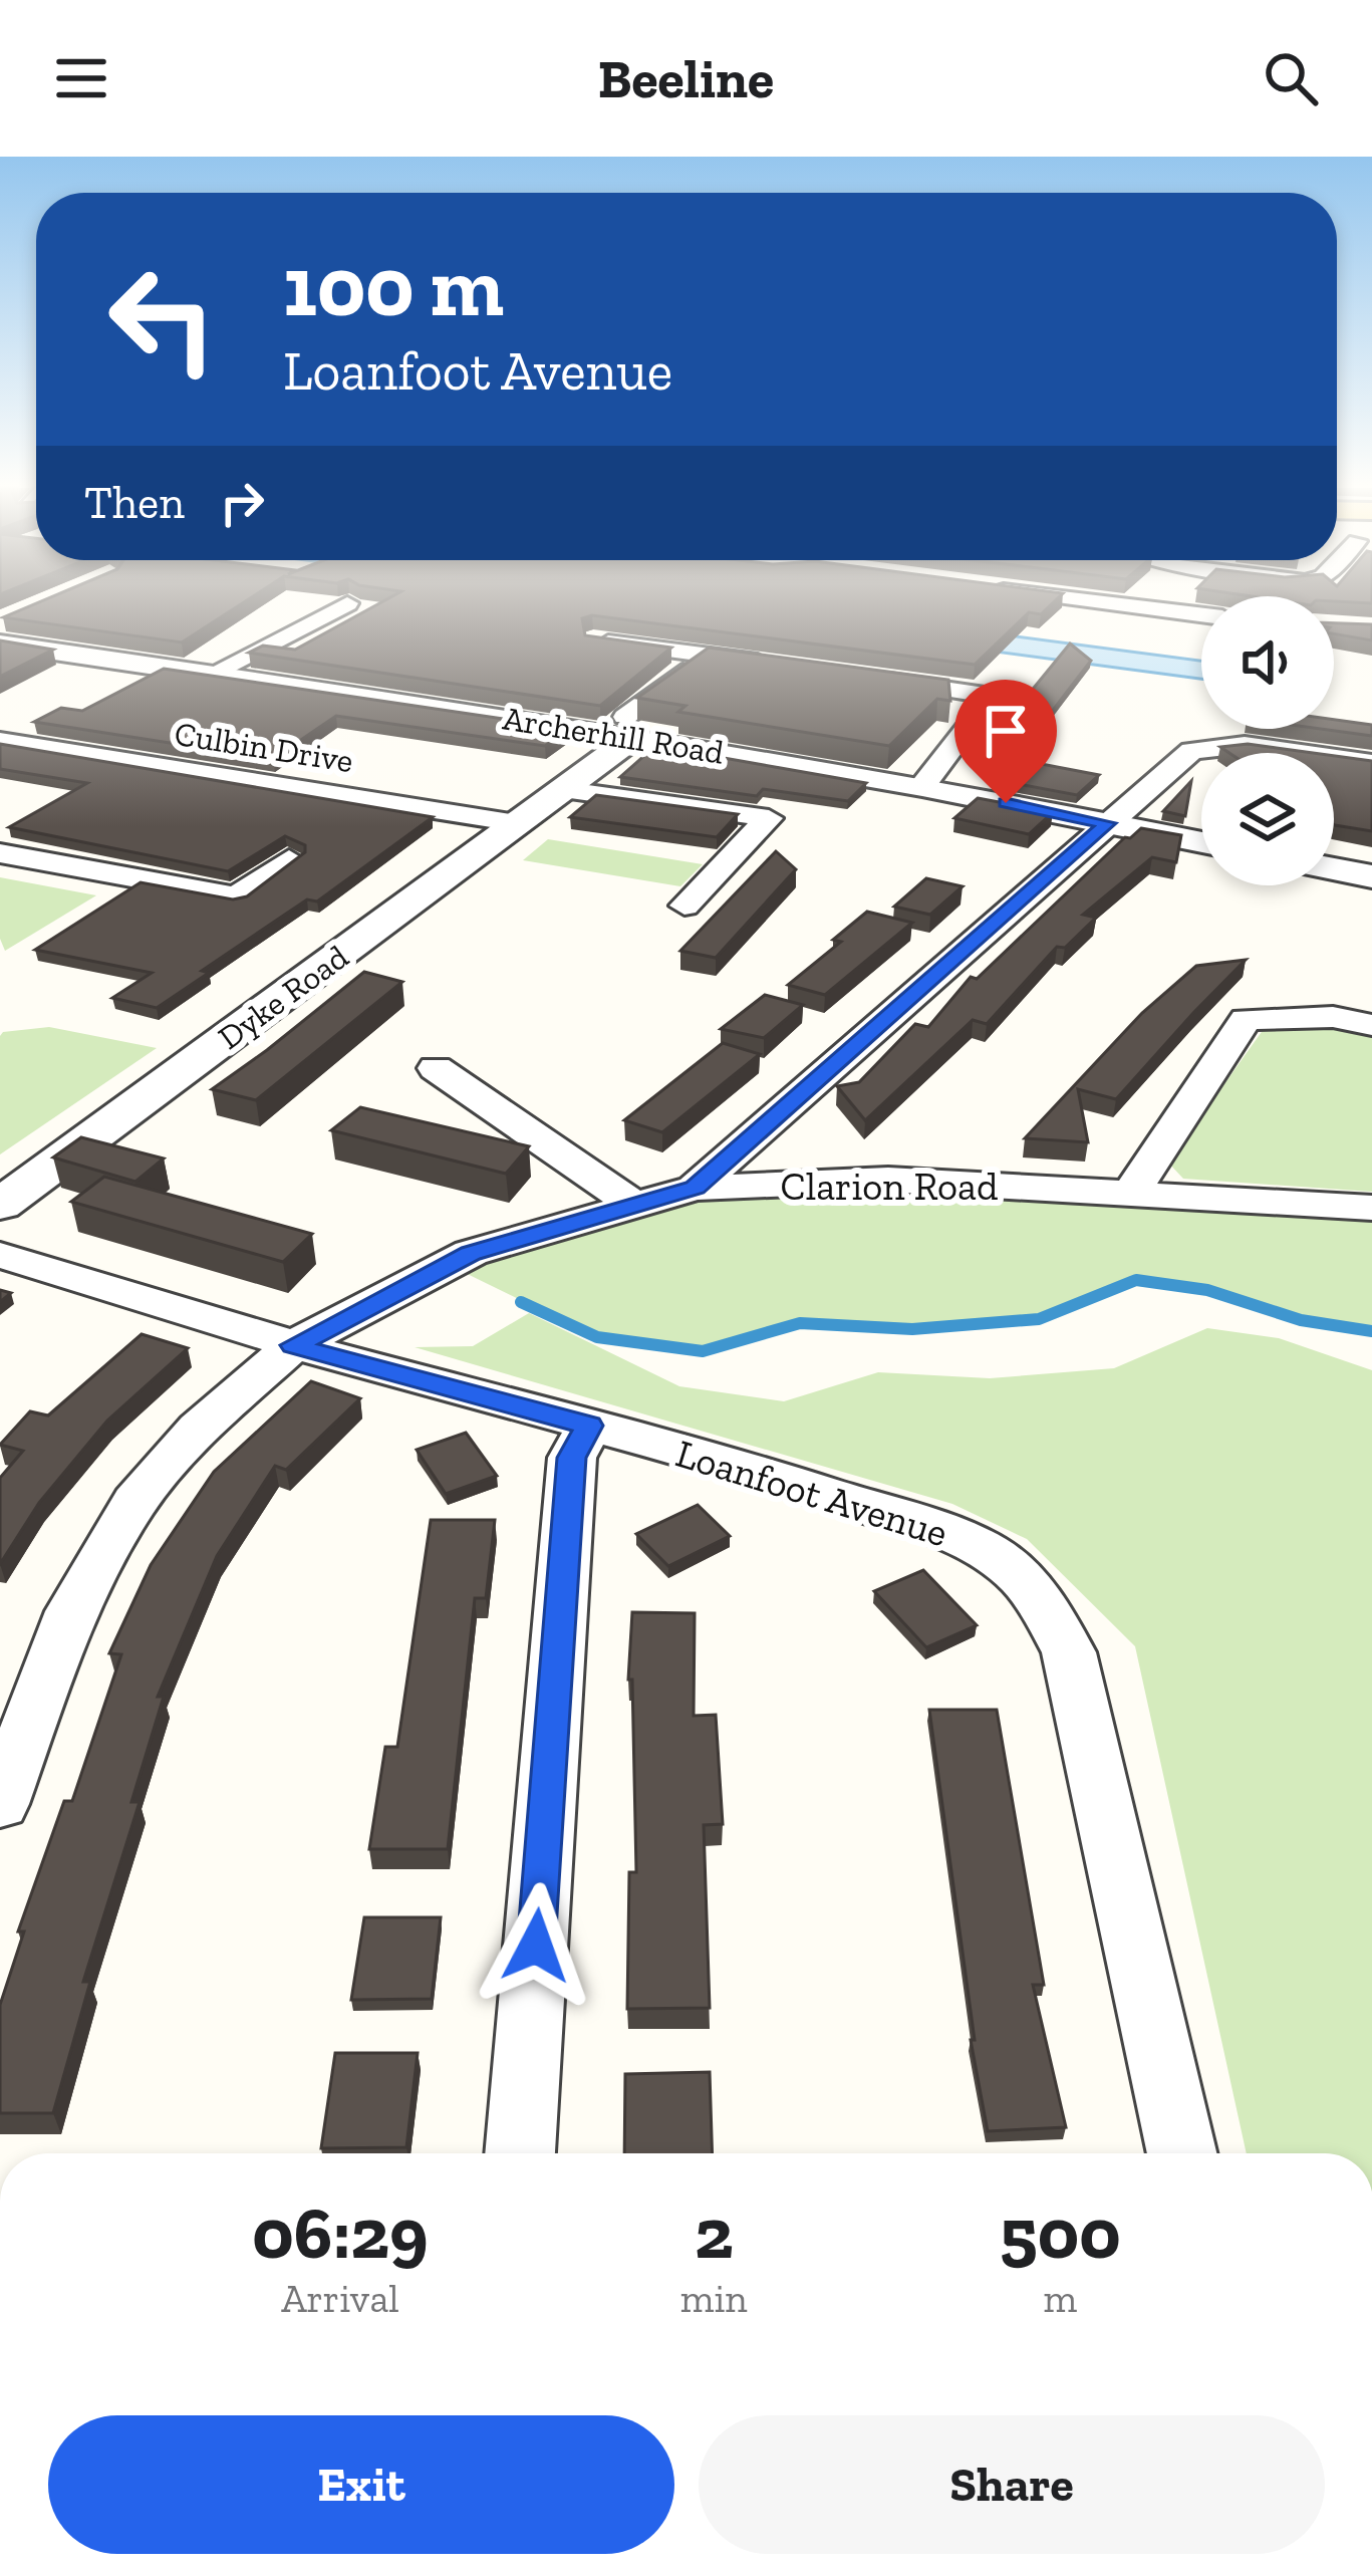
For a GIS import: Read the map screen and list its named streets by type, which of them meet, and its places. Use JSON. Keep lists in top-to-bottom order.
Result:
{
  "streets": {
    "street": [
      "Archerhill Road",
      "Culbin Drive",
      "Dyke Road",
      "Clarion Road",
      "Loanfoot Avenue"
    ]
  },
  "crossings": [
    ["Archerhill Road", "Dyke Road"],
    ["Culbin Drive", "Dyke Road"],
    ["Clarion Road", "Loanfoot Avenue"]
  ],
  "page": {
    "header": "Beeline",
    "turn": ["100 m", "Loanfoot Avenue"],
    "then": "Then",
    "eta": [
      "06:29",
      "Arrival",
      "2",
      "min",
      "500",
      "m"
    ],
    "buttons": ["Exit", "Share"]
  }
}
